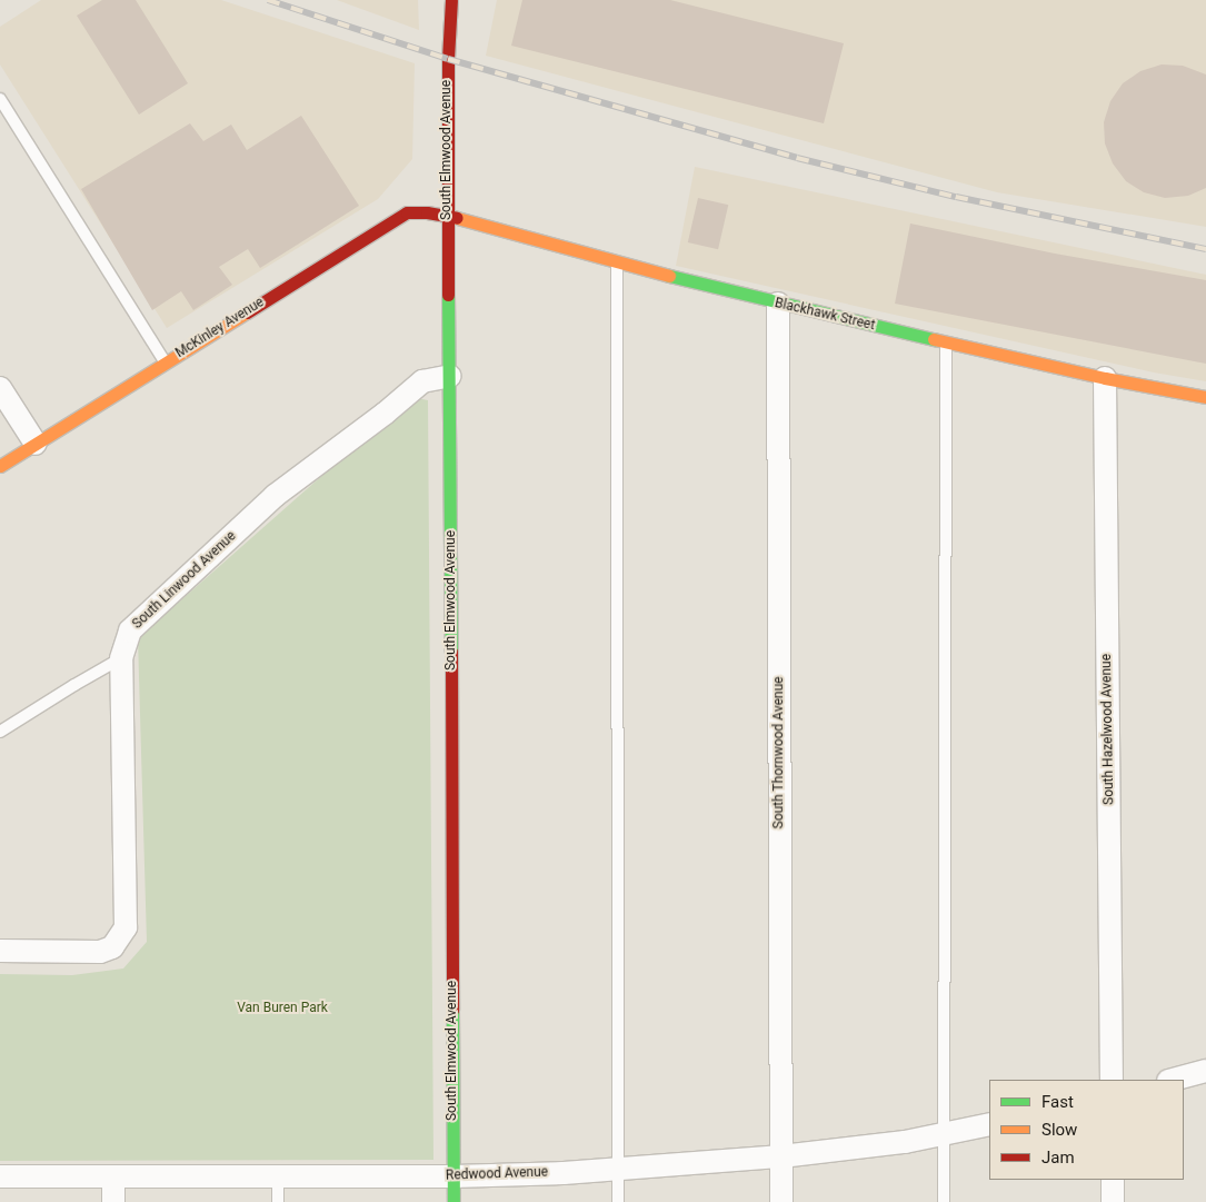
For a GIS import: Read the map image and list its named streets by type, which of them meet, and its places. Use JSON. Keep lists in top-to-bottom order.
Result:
{
  "streets": {
    "street": [
      "South Elmwood Avenue",
      "Blackhawk Street",
      "McKinley Avenue",
      "South Linwood Avenue",
      "South Hazelwood Avenue",
      "South Thornwood Avenue",
      "Redwood Avenue"
    ]
  },
  "crossings": [
    ["South Elmwood Avenue", "Blackhawk Street"],
    ["South Elmwood Avenue", "McKinley Avenue"],
    ["South Elmwood Avenue", "South Linwood Avenue"],
    ["South Elmwood Avenue", "Redwood Avenue"],
    ["Blackhawk Street", "McKinley Avenue"],
    ["Blackhawk Street", "South Hazelwood Avenue"],
    ["Blackhawk Street", "South Thornwood Avenue"],
    ["South Thornwood Avenue", "Redwood Avenue"]
  ],
  "parks": ["Van Buren Park"],
  "legend": ["Fast", "Slow", "Jam"]
}
